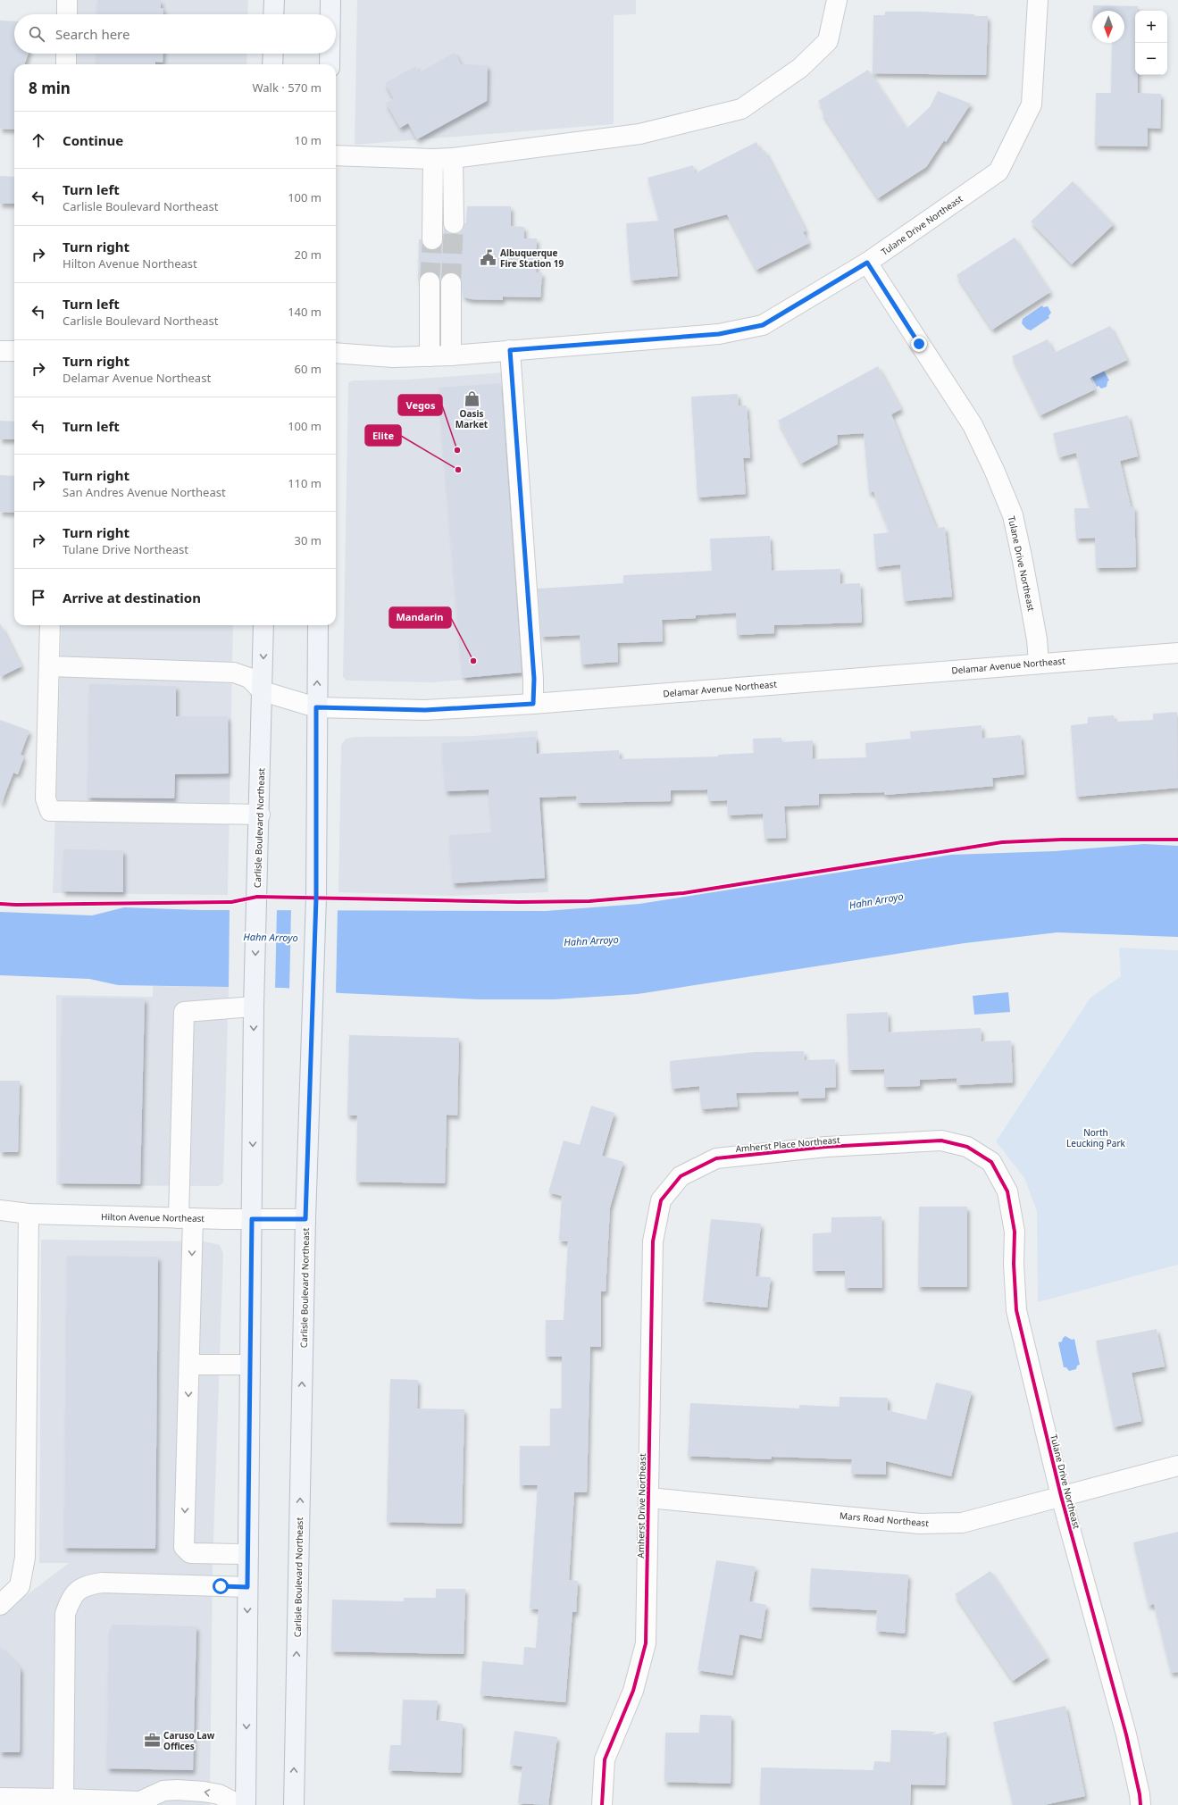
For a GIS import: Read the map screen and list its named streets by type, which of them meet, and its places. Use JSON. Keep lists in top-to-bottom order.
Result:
{
  "streets": {
    "main road": ["Carlisle Boulevard Northeast"],
    "street": [
      "Tulane Drive Northeast",
      "Delamar Avenue Northeast",
      "Amherst Place Northeast",
      "Hilton Avenue Northeast",
      "Amherst Drive Northeast",
      "Mars Road Northeast"
    ]
  },
  "crossings": [
    ["Tulane Drive Northeast", "Delamar Avenue Northeast"],
    ["Tulane Drive Northeast", "Amherst Place Northeast"],
    ["Tulane Drive Northeast", "Mars Road Northeast"],
    ["Delamar Avenue Northeast", "Carlisle Boulevard Northeast"],
    ["Carlisle Boulevard Northeast", "Hilton Avenue Northeast"],
    ["Amherst Place Northeast", "Amherst Drive Northeast"],
    ["Amherst Drive Northeast", "Mars Road Northeast"]
  ],
  "water": ["Hahn Arroyo"],
  "parks": ["North Leucking Park"],
  "places": {
    "public building": ["Albuquerque Fire Station 19"],
    "shop": ["Oasis Market"],
    "other": ["Vegos", "Elite", "Mandarin"],
    "office": ["Caruso Law Offices"]
  },
  "north": "bottom",
  "page": {
    "map_buttons": ["+", "−"],
    "search": "Search here",
    "heading": ["8 min", "Walk · 570 m"],
    "list": [
      ["Continue", "10 m"],
      ["Turn left", "Carlisle Boulevard Northeast", "100 m"],
      ["Turn right", "Hilton Avenue Northeast", "20 m"],
      ["Turn left", "Carlisle Boulevard Northeast", "140 m"],
      ["Turn right", "Delamar Avenue Northeast", "60 m"],
      ["Turn left", "100 m"],
      ["Turn right", "San Andres Avenue Northeast", "110 m"],
      ["Turn right", "Tulane Drive Northeast", "30 m"],
      "Arrive at destination"
    ]
  }
}
